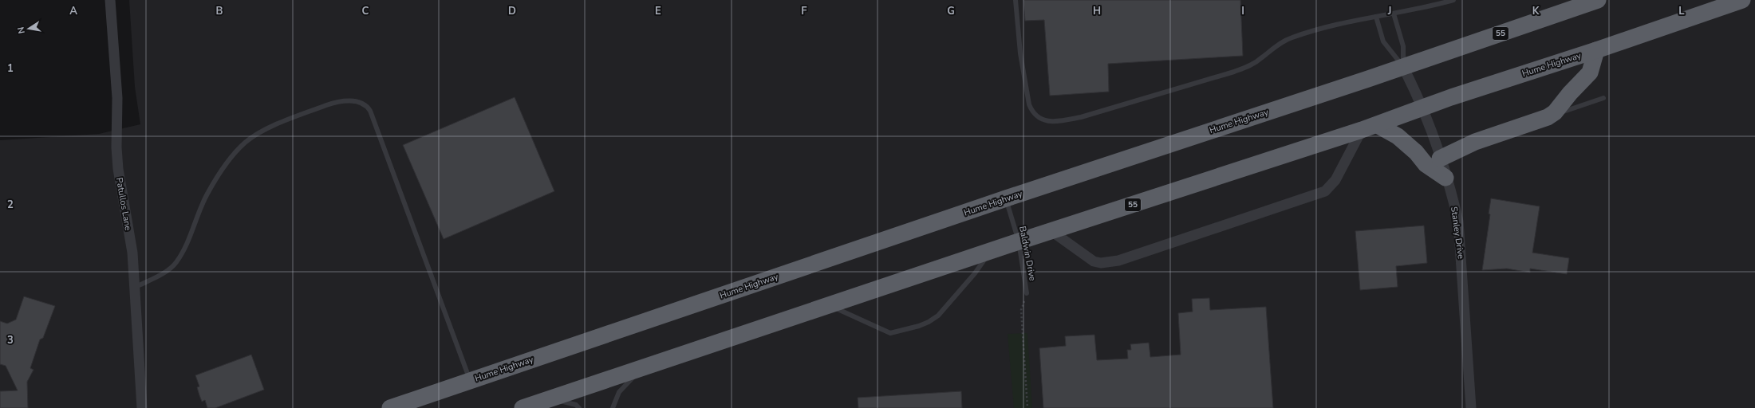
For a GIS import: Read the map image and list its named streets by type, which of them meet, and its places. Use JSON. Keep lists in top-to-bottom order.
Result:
{
  "streets": {
    "highway": ["55", "Hume Highway"],
    "street": ["Patullos Lane", "Stanley Drive"],
    "lane": ["Baldwin Drive"]
  },
  "crossings": [
    ["Hume Highway", "Stanley Drive"],
    ["Hume Highway", "Baldwin Drive"]
  ],
  "north": "left",
  "grid": {
    "columns": [
      "A",
      "B",
      "C",
      "D",
      "E",
      "F",
      "G",
      "H",
      "I",
      "J",
      "K",
      "L"
    ],
    "rows": ["1", "2", "3"]
  }
}
